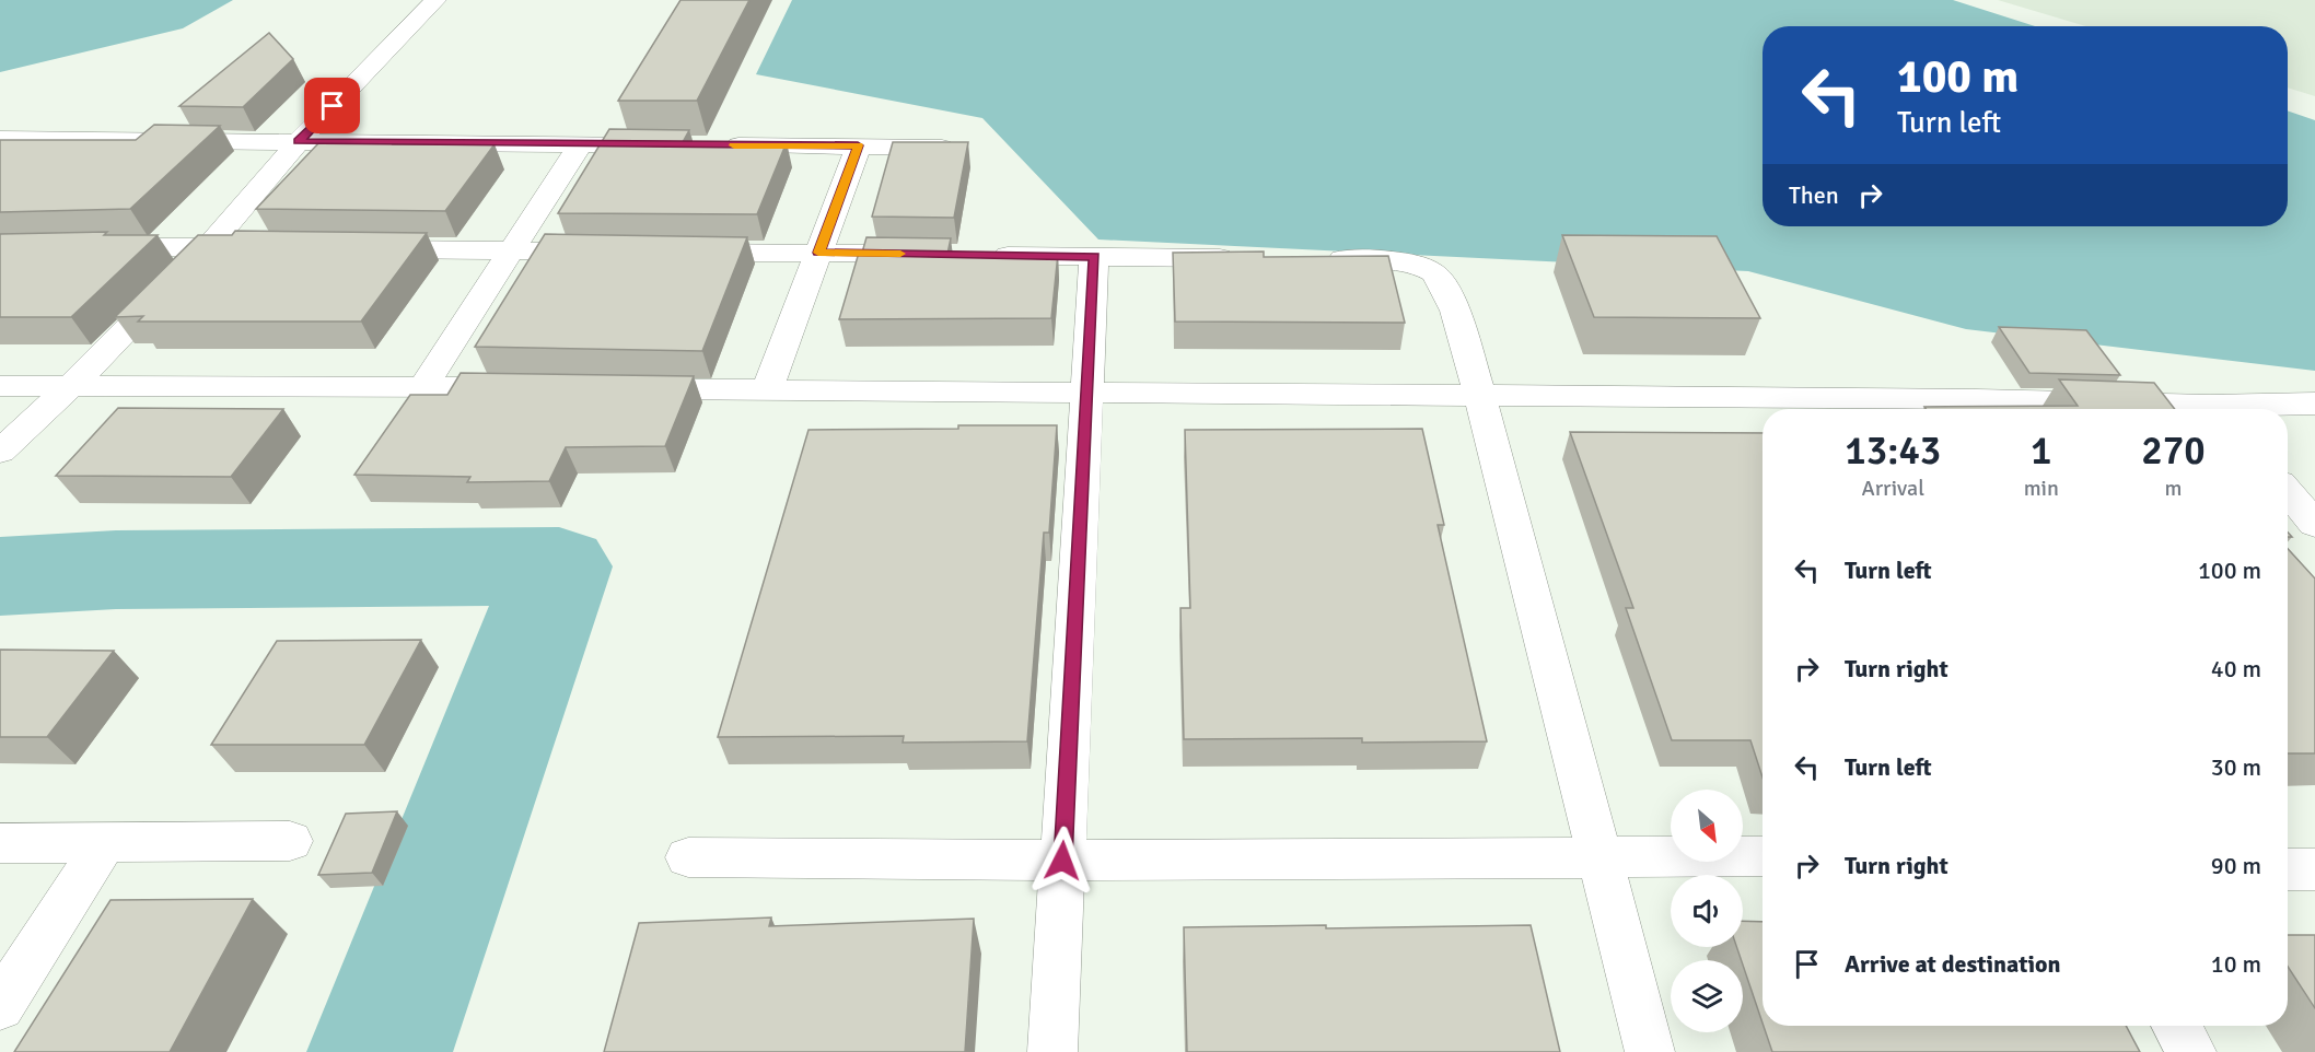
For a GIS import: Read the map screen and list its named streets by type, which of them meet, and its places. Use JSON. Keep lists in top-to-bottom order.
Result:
{
  "north": "bottom right",
  "page": {
    "turn": ["100 m", "Turn left"],
    "then": "Then",
    "eta": [
      "13:43",
      "Arrival",
      "1",
      "min",
      "270",
      "m"
    ],
    "list": [
      {
        "name": "Turn left",
        "value": "100 m"
      },
      {
        "name": "Turn right",
        "value": "40 m"
      },
      {
        "name": "Turn left",
        "value": "30 m"
      },
      {
        "name": "Turn right",
        "value": "90 m"
      },
      {
        "name": "Arrive at destination",
        "value": "10 m"
      }
    ]
  }
}
